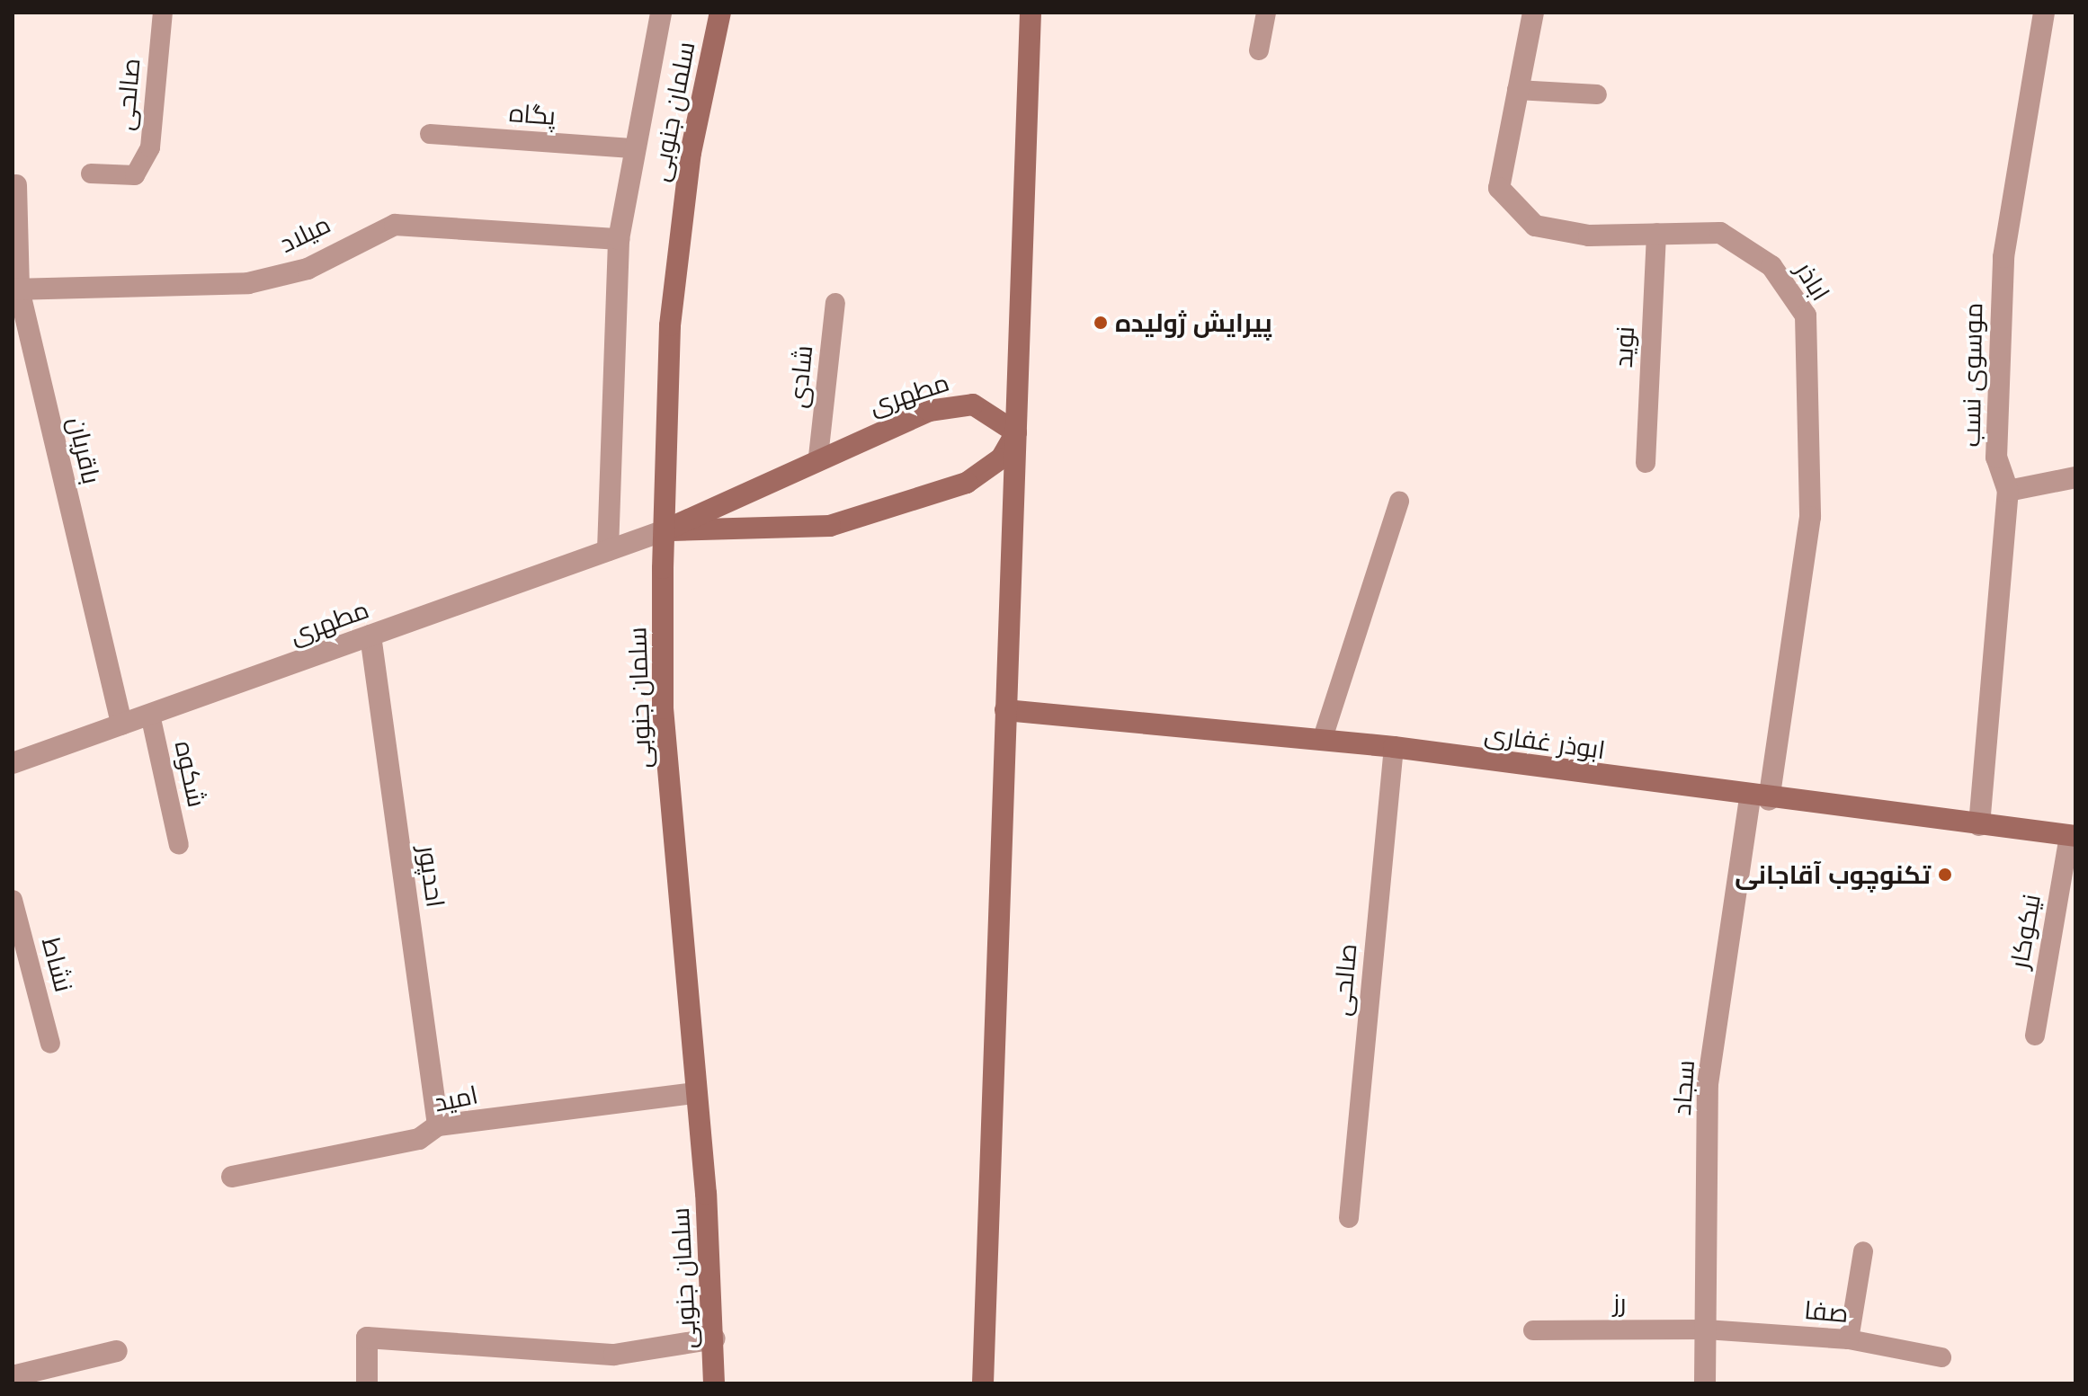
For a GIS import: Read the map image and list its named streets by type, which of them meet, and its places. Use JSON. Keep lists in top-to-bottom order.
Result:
{
  "streets": {
    "main road": ["سلمان جنوبی", "مطهری", "ابوذر غفاری"],
    "street": [
      "میلاد",
      "اباذر",
      "موسوی نسب",
      "باقریان",
      "احدپور",
      "سجاد",
      "امید"
    ],
    "lane": [
      "صالحی",
      "پگاه",
      "نوید",
      "شادی",
      "شکوه",
      "نیکوکار",
      "نشاط",
      "رز",
      "صفا"
    ]
  },
  "crossings": [
    ["صالحی", "ابوذر غفاری"],
    ["سلمان جنوبی", "مطهری"],
    ["سلمان جنوبی", "امید"],
    ["میلاد", "باقریان"],
    ["اباذر", "نوید"],
    ["اباذر", "ابوذر غفاری"],
    ["اباذر", "سجاد"],
    ["موسوی نسب", "ابوذر غفاری"],
    ["شادی", "مطهری"],
    ["مطهری", "باقریان"],
    ["مطهری", "شکوه"],
    ["مطهری", "احدپور"],
    ["ابوذر غفاری", "نیکوکار"],
    ["ابوذر غفاری", "سجاد"],
    ["احدپور", "امید"],
    ["سجاد", "رز"],
    ["سجاد", "صفا"],
    ["رز", "صفا"]
  ],
  "places": ["پیرایش ژولیده", "تکنوچوب آقاجانی"]
}
